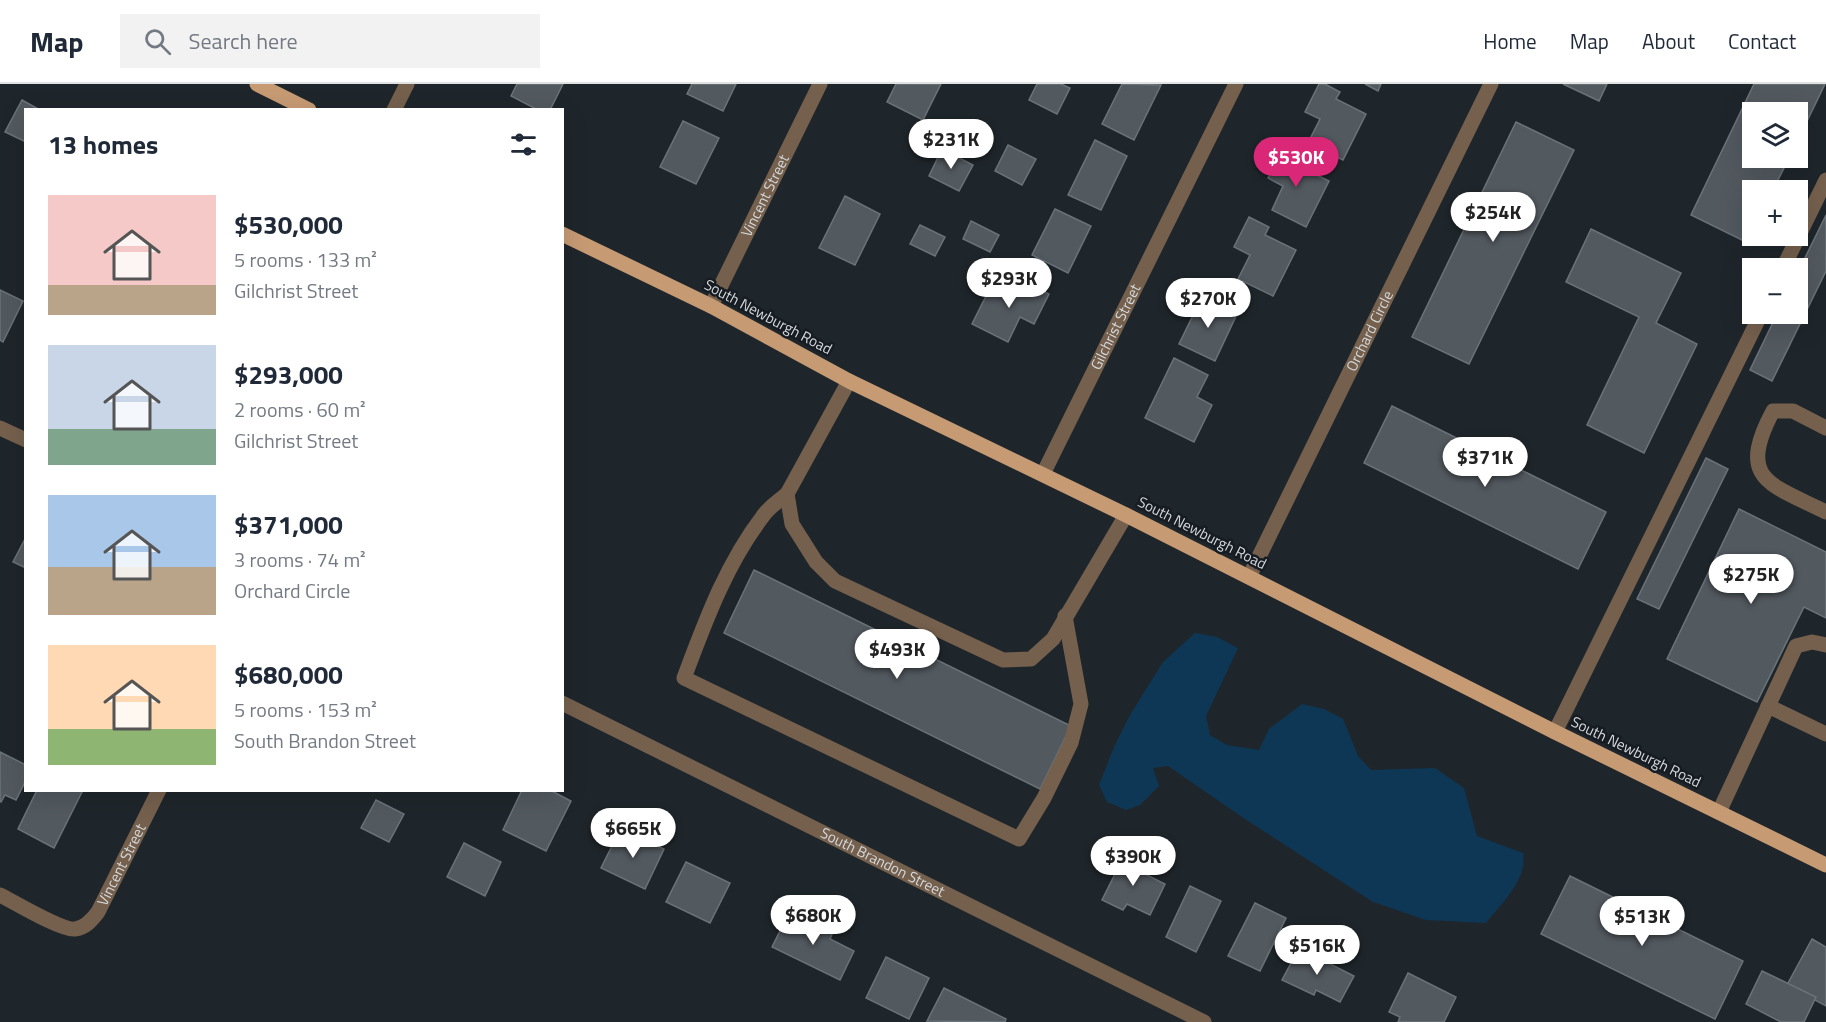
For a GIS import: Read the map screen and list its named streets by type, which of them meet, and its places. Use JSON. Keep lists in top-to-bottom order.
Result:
{
  "streets": {
    "main road": ["South Newburgh Road"],
    "street": [
      "Vincent Street",
      "Gilchrist Street",
      "Orchard Circle",
      "South Brandon Street"
    ]
  },
  "crossings": [
    ["Vincent Street", "South Newburgh Road"],
    ["South Newburgh Road", "Gilchrist Street"],
    ["South Newburgh Road", "Orchard Circle"]
  ],
  "page": {
    "header": "Map",
    "search": "Search here",
    "nav": [
      "Home",
      "Map",
      "About",
      "Contact"
    ],
    "map_buttons": ["+", "−"],
    "heading": "13 homes",
    "price": [
      "$231K",
      "$530K",
      "$254K",
      "$293K",
      "$270K",
      "$371K",
      "$275K",
      "$493K",
      "$665K",
      "$390K",
      "$680K",
      "$513K",
      "$516K"
    ],
    "list": [
      {
        "name": "$530,000",
        "note": "5 rooms · 133 m² · Gilchrist Street"
      },
      {
        "name": "$293,000",
        "note": "2 rooms · 60 m² · Gilchrist Street"
      },
      {
        "name": "$371,000",
        "note": "3 rooms · 74 m² · Orchard Circle"
      },
      {
        "name": "$680,000",
        "note": "5 rooms · 153 m² · South Brandon Street"
      }
    ]
  }
}
